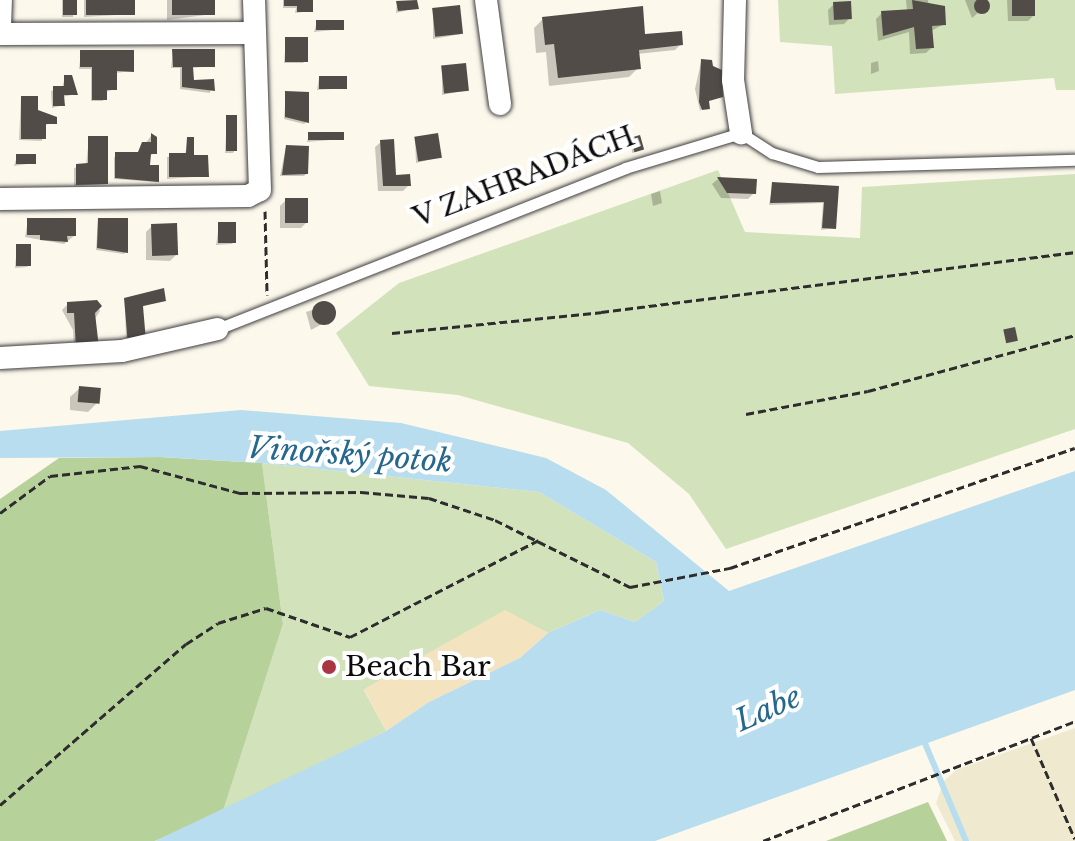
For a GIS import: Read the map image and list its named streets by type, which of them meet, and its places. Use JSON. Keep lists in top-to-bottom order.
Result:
{
  "streets": {
    "street": ["V ZAHRADÁCH"]
  },
  "water": ["Vinořský potok", "Labe"],
  "places": ["Beach Bar"]
}
